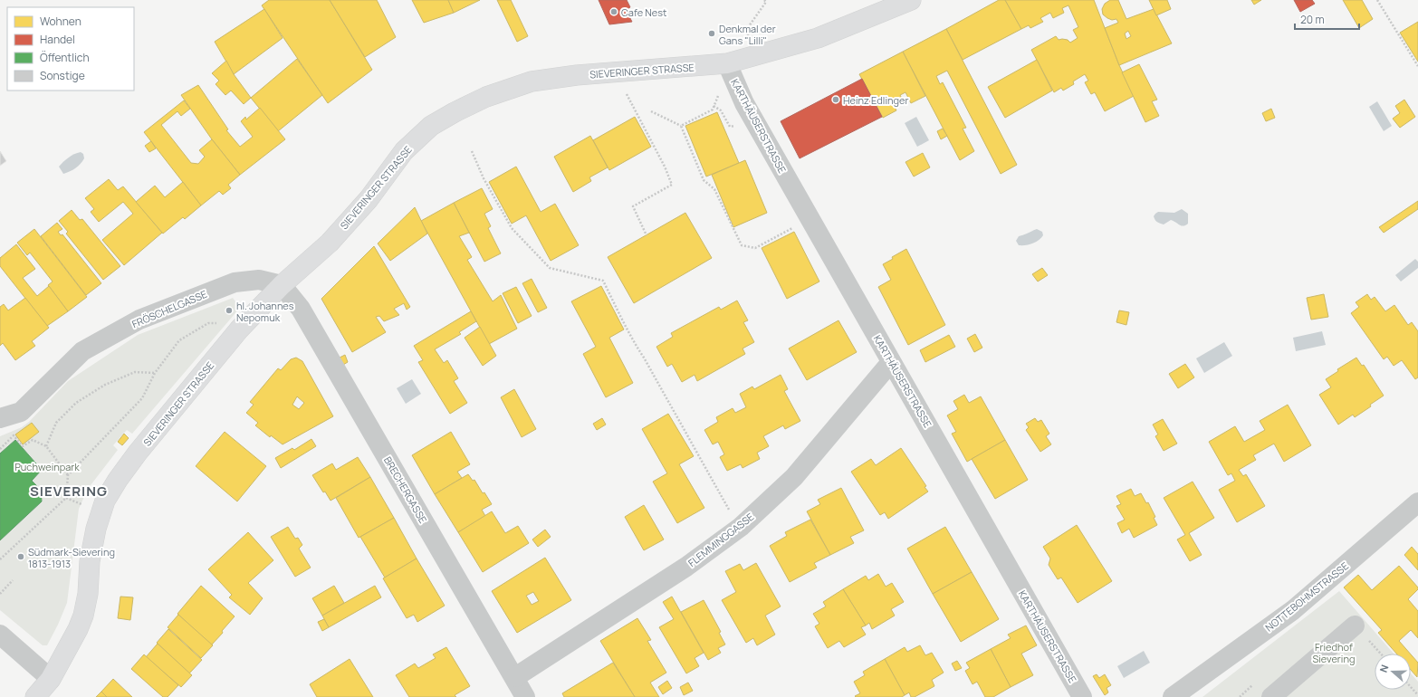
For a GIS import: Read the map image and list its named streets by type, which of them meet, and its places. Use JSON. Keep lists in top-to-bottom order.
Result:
{
  "streets": {
    "main road": ["SIEVERINGER STRASSE"],
    "street": [
      "KARTHÄUSERSTRASSE",
      "FRÖSCHELGASSE",
      "BRECHERGASSE",
      "FLEMMINGGASSE",
      "NOTTEBOHMSTRASSE"
    ]
  },
  "crossings": [
    ["SIEVERINGER STRASSE", "KARTHÄUSERSTRASSE"],
    ["SIEVERINGER STRASSE", "FRÖSCHELGASSE"],
    ["SIEVERINGER STRASSE", "BRECHERGASSE"],
    ["KARTHÄUSERSTRASSE", "FLEMMINGGASSE"],
    ["FRÖSCHELGASSE", "BRECHERGASSE"],
    ["BRECHERGASSE", "FLEMMINGGASSE"]
  ],
  "districts": ["SIEVERING"],
  "parks": ["Puchweinpark", "Friedhof Sievering"],
  "places": [
    "Cafe Nest",
    "Denkmal der Gans \"Lilli\"",
    "Heinz Edlinger",
    "hl. Johannes Nepomuk",
    "Südmark-Sievering 1813-1913"
  ],
  "legend": [
    "Wohnen",
    "Handel",
    "Öffentlich",
    "Sonstige"
  ],
  "scale_bar": "20 m",
  "north": "left"
}
